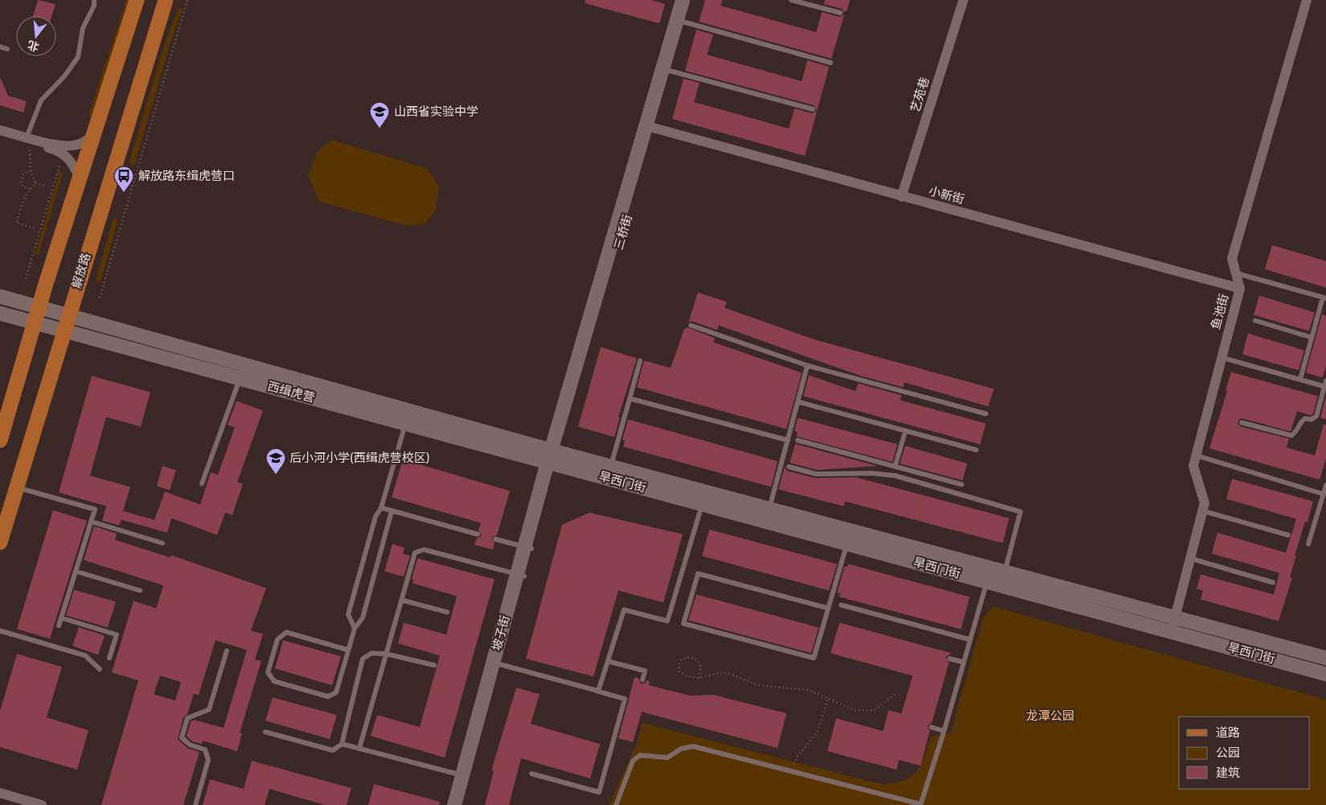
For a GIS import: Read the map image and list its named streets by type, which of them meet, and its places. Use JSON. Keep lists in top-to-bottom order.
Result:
{
  "streets": {
    "main road": [
      "三桥街",
      "解放路",
      "西缉虎营",
      "旱西门街",
      "坡子街"
    ],
    "street": ["艺苑巷", "小新街", "鱼池街"]
  },
  "crossings": [
    ["艺苑巷", "小新街"],
    ["小新街", "三桥街"],
    ["小新街", "鱼池街"],
    ["三桥街", "西缉虎营"],
    ["三桥街", "旱西门街"],
    ["三桥街", "坡子街"],
    ["解放路", "西缉虎营"],
    ["鱼池街", "旱西门街"],
    ["西缉虎营", "旱西门街"],
    ["西缉虎营", "坡子街"],
    ["旱西门街", "坡子街"]
  ],
  "parks": ["龙潭公园"],
  "places": {
    "school or university": ["山西省实验中学", "后小河小学(西缉虎营校区)"],
    "bus stop": ["解放路东缉虎营口"]
  },
  "legend": ["道路", "公园", "建筑"],
  "north": "bottom"
}
